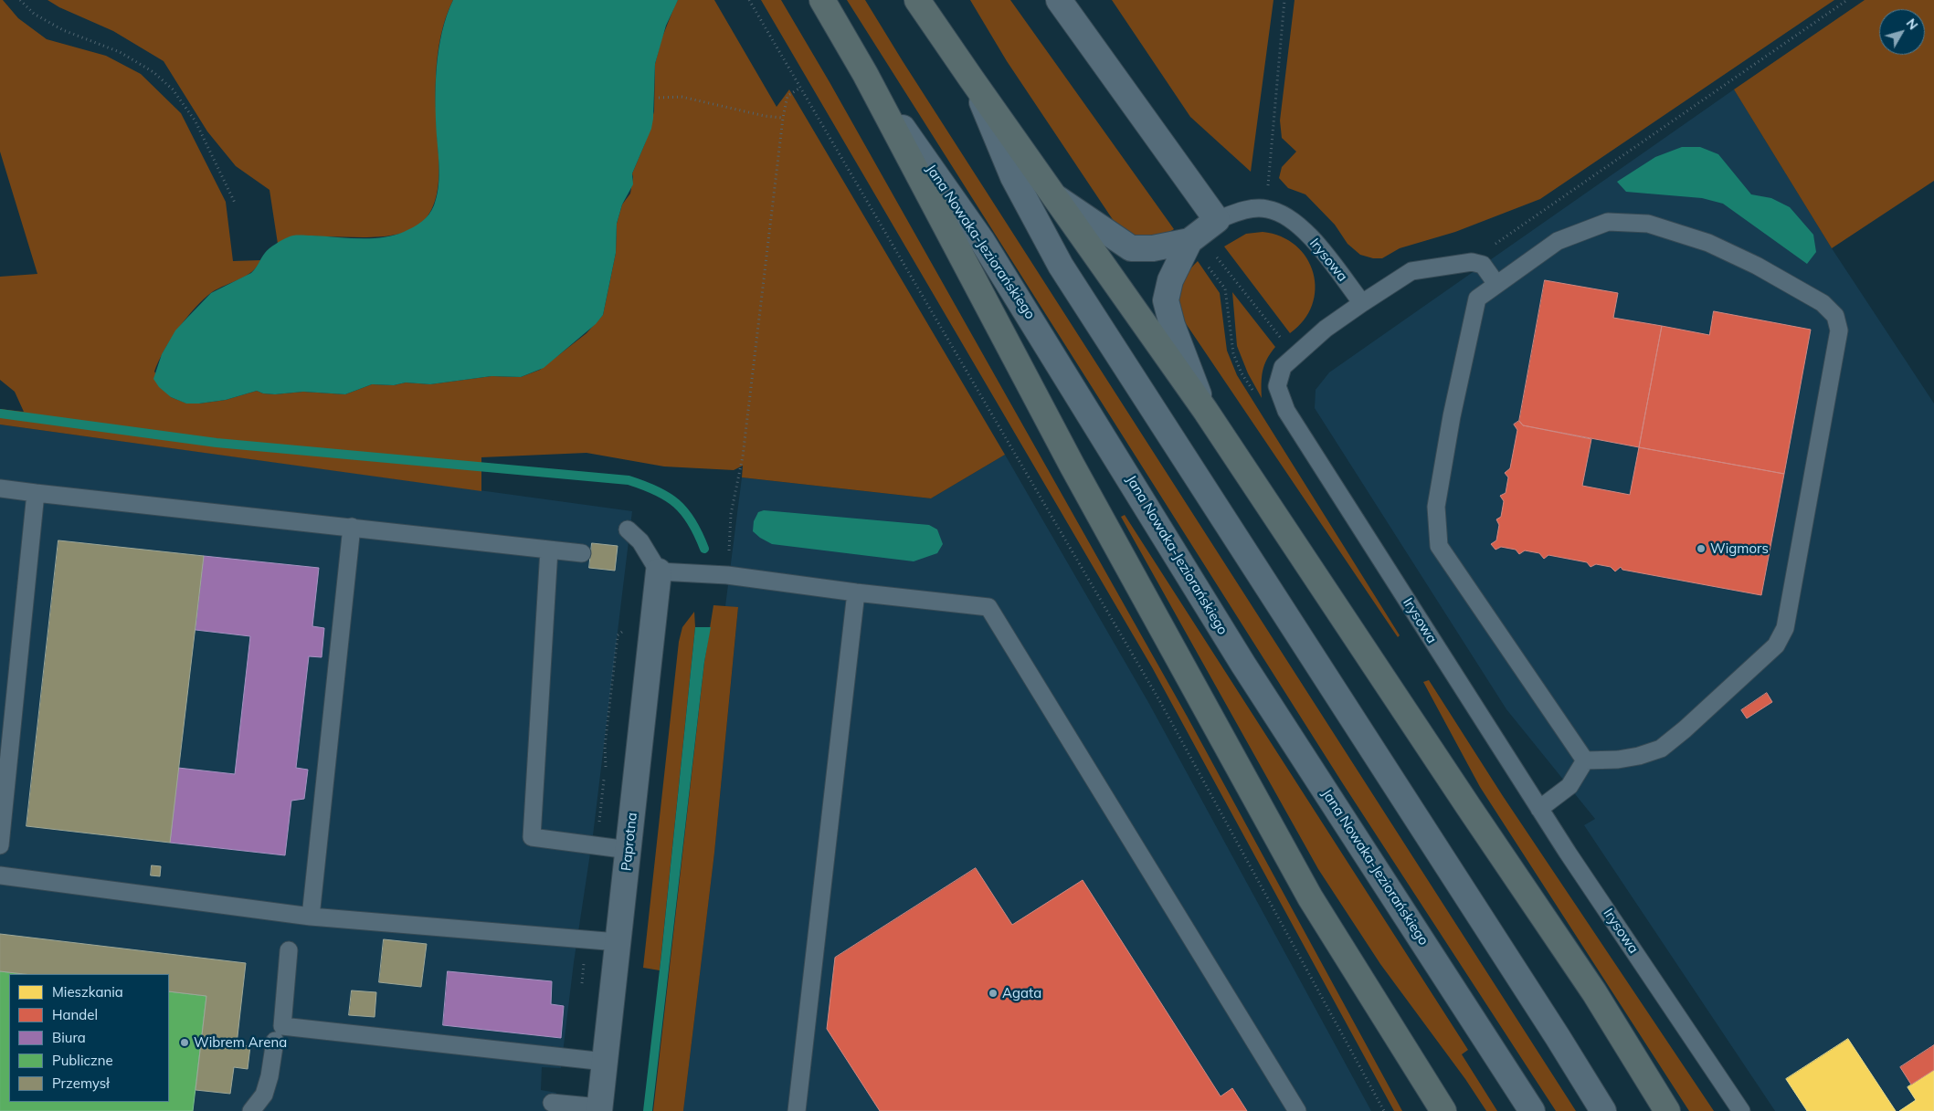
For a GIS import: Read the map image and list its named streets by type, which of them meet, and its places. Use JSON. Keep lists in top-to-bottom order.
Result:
{
  "streets": {
    "main road": ["Jana Nowaka-Jeziorańskiego"],
    "street": ["Paprotna"],
    "lane": ["Irysowa"]
  },
  "places": ["Wigmors", "Agata", "Wibrem Arena"],
  "legend": [
    "Mieszkania",
    "Handel",
    "Biura",
    "Publiczne",
    "Przemysł"
  ],
  "north": "top right"
}
